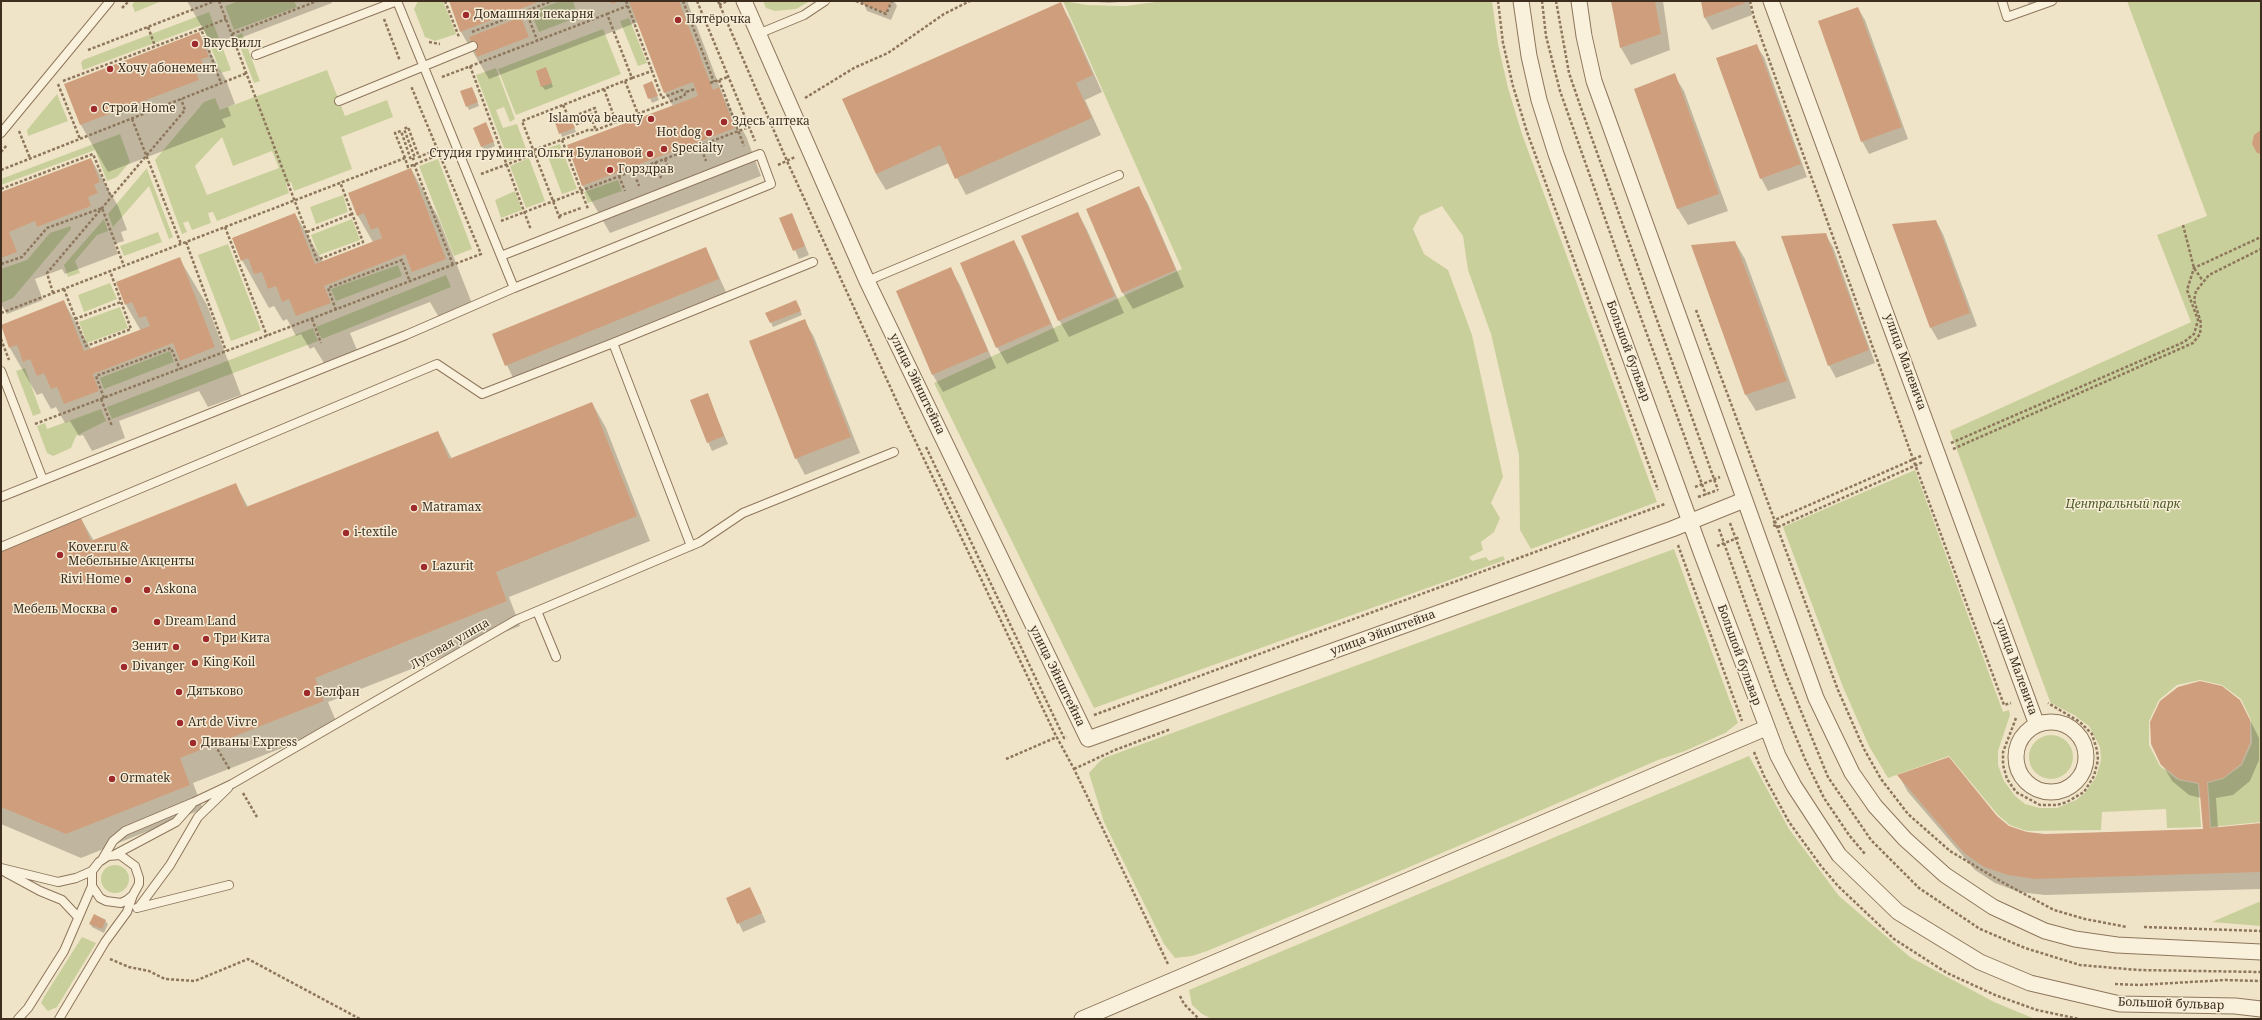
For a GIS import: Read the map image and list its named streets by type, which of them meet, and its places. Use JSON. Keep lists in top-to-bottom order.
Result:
{
  "streets": {
    "street": ["Большой бульвар", "улица Малевича", "улица Эйнштейна"],
    "lane": ["Луговая улица"]
  },
  "crossings": [
    ["Большой бульвар", "улица Эйнштейна"]
  ],
  "parks": ["Центральный парк"],
  "places": [
    "Домашняя пекарня",
    "Пятёрочка",
    "ВкусВилл",
    "Хочу абонемент",
    "Строй Home",
    "Islamova beauty",
    "Здесь аптека",
    "Hot dog",
    "Specialty",
    "Студия груминга Ольги Булановой",
    "Горздрав",
    "Matramax",
    "i-textile",
    "Kover.ru & Мебельные Акценты",
    "Lazurit",
    "Rivi Home",
    "Askona",
    "Мебель Москва",
    "Dream Land",
    "Три Кита",
    "Зенит",
    "King Koil",
    "Divanger",
    "Дятьково",
    "Белфан",
    "Art de Vivre",
    "Диваны Express",
    "Ormatek"
  ]
}
